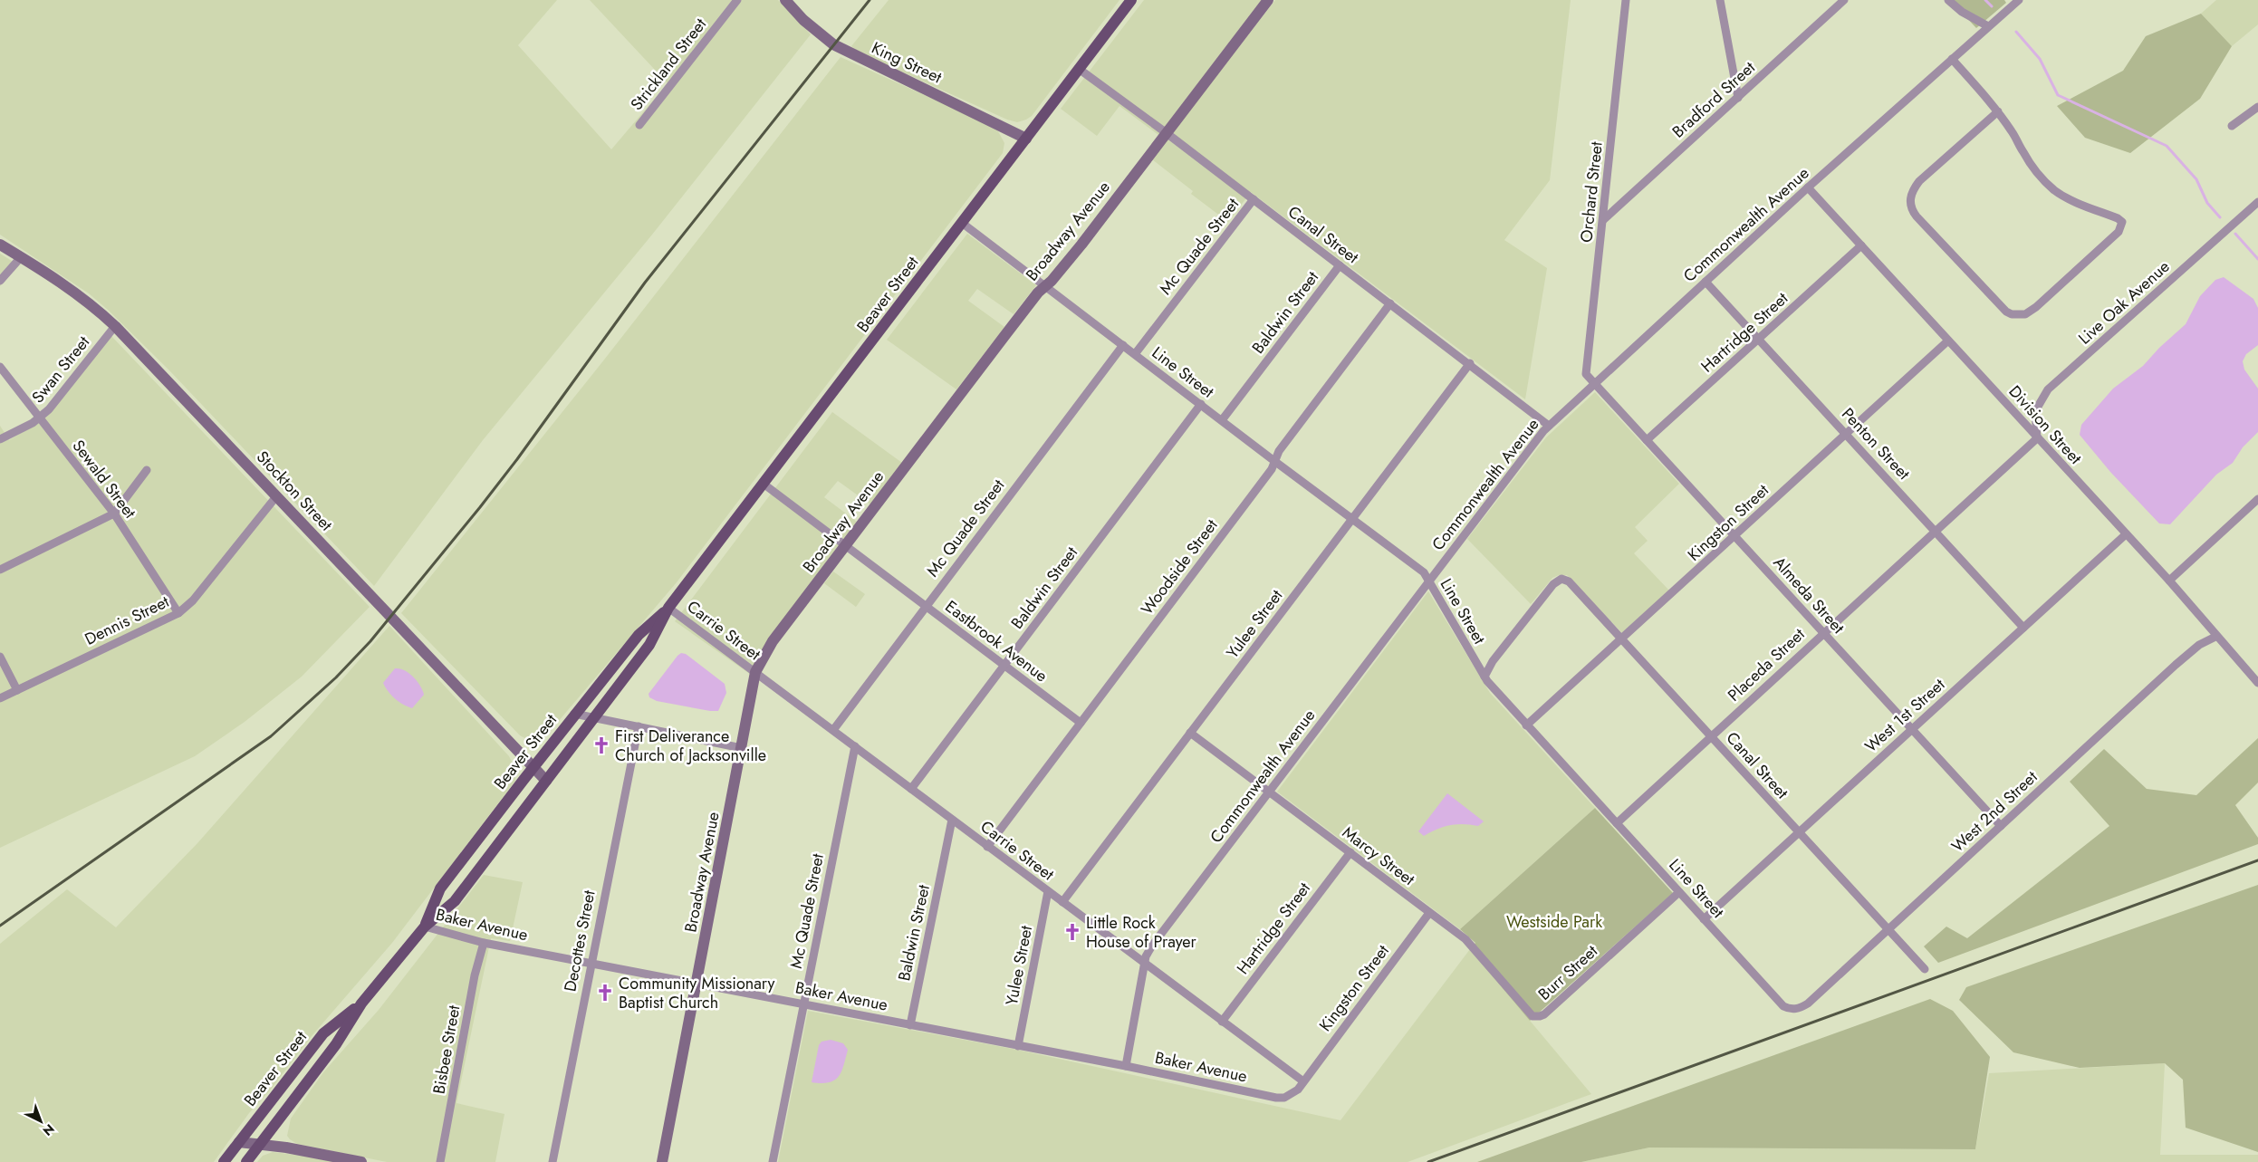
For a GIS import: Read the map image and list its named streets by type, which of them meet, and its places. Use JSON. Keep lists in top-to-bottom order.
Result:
{
  "streets": {
    "main road": ["Beaver Street"],
    "street": [
      "King Street",
      "Strickland Street",
      "Bradford Street",
      "Orchard Street",
      "Commonwealth Avenue",
      "Broadway Avenue",
      "Canal Street",
      "Mc Quade Street",
      "Live Oak Avenue",
      "Baldwin Street",
      "Hartridge Street",
      "Swan Street",
      "Line Street",
      "Division Street",
      "Penton Street",
      "Sewald Street",
      "Stockton Street",
      "Kingston Street",
      "Woodside Street",
      "Almeda Street",
      "Dennis Street",
      "Yulee Street",
      "Carrie Street",
      "Eastbrook Avenue",
      "Placeda Street",
      "West 1st Street",
      "West 2nd Street",
      "Marcy Street",
      "Baker Avenue",
      "Decottes Street",
      "Burr Street",
      "Bisbee Street"
    ]
  },
  "crossings": [
    ["King Street", "Beaver Street"],
    ["Bradford Street", "Orchard Street"],
    ["Orchard Street", "Commonwealth Avenue"],
    ["Orchard Street", "Almeda Street"],
    ["Commonwealth Avenue", "Canal Street"],
    ["Commonwealth Avenue", "Line Street"],
    ["Commonwealth Avenue", "Division Street"],
    ["Commonwealth Avenue", "Penton Street"],
    ["Commonwealth Avenue", "Almeda Street"],
    ["Commonwealth Avenue", "Carrie Street"],
    ["Commonwealth Avenue", "Marcy Street"],
    ["Commonwealth Avenue", "Baker Avenue"],
    ["Broadway Avenue", "Canal Street"],
    ["Broadway Avenue", "Line Street"],
    ["Broadway Avenue", "Carrie Street"],
    ["Broadway Avenue", "Eastbrook Avenue"],
    ["Broadway Avenue", "Baker Avenue"],
    ["Canal Street", "Mc Quade Street"],
    ["Canal Street", "Beaver Street"],
    ["Canal Street", "Baldwin Street"],
    ["Canal Street", "Line Street"],
    ["Canal Street", "Kingston Street"],
    ["Canal Street", "Woodside Street"],
    ["Canal Street", "Yulee Street"],
    ["Canal Street", "Placeda Street"],
    ["Canal Street", "West 1st Street"],
    ["Canal Street", "West 2nd Street"],
    ["Mc Quade Street", "Line Street"],
    ["Mc Quade Street", "Carrie Street"],
    ["Mc Quade Street", "Eastbrook Avenue"],
    ["Mc Quade Street", "Baker Avenue"],
    ["Beaver Street", "Line Street"],
    ["Beaver Street", "Stockton Street"],
    ["Beaver Street", "Carrie Street"],
    ["Beaver Street", "Eastbrook Avenue"],
    ["Beaver Street", "Baker Avenue"],
    ["Live Oak Avenue", "Division Street"],
    ["Live Oak Avenue", "Placeda Street"],
    ["Baldwin Street", "Line Street"],
    ["Baldwin Street", "Carrie Street"],
    ["Baldwin Street", "Eastbrook Avenue"],
    ["Baldwin Street", "Baker Avenue"],
    ["Hartridge Street", "Division Street"],
    ["Hartridge Street", "Penton Street"],
    ["Hartridge Street", "Almeda Street"],
    ["Hartridge Street", "Carrie Street"],
    ["Hartridge Street", "Marcy Street"],
    ["Swan Street", "Sewald Street"],
    ["Swan Street", "Stockton Street"],
    ["Line Street", "Kingston Street"],
    ["Line Street", "Woodside Street"],
    ["Line Street", "Yulee Street"],
    ["Line Street", "Placeda Street"],
    ["Line Street", "West 1st Street"],
    ["Line Street", "West 2nd Street"],
    ["Line Street", "Burr Street"],
    ["Division Street", "Kingston Street"],
    ["Division Street", "Placeda Street"],
    ["Division Street", "West 1st Street"],
    ["Division Street", "West 2nd Street"],
    ["Penton Street", "Kingston Street"],
    ["Penton Street", "Placeda Street"],
    ["Penton Street", "West 1st Street"],
    ["Sewald Street", "Dennis Street"],
    ["Stockton Street", "Dennis Street"],
    ["Kingston Street", "Almeda Street"],
    ["Kingston Street", "Carrie Street"],
    ["Kingston Street", "Marcy Street"],
    ["Kingston Street", "Baker Avenue"],
    ["Woodside Street", "Carrie Street"],
    ["Woodside Street", "Eastbrook Avenue"],
    ["Almeda Street", "Placeda Street"],
    ["Almeda Street", "West 1st Street"],
    ["Almeda Street", "West 2nd Street"],
    ["Yulee Street", "Carrie Street"],
    ["Yulee Street", "Marcy Street"],
    ["Yulee Street", "Baker Avenue"],
    ["Carrie Street", "Baker Avenue"],
    ["Marcy Street", "Burr Street"],
    ["Baker Avenue", "Decottes Street"],
    ["Baker Avenue", "Bisbee Street"]
  ],
  "parks": ["Westside Park"],
  "places": {
    "church": ["First Deliverance Church of Jacksonville", "Little Rock House of Prayer", "Community Missionary Baptist Church"]
  },
  "north": "bottom right"
}
